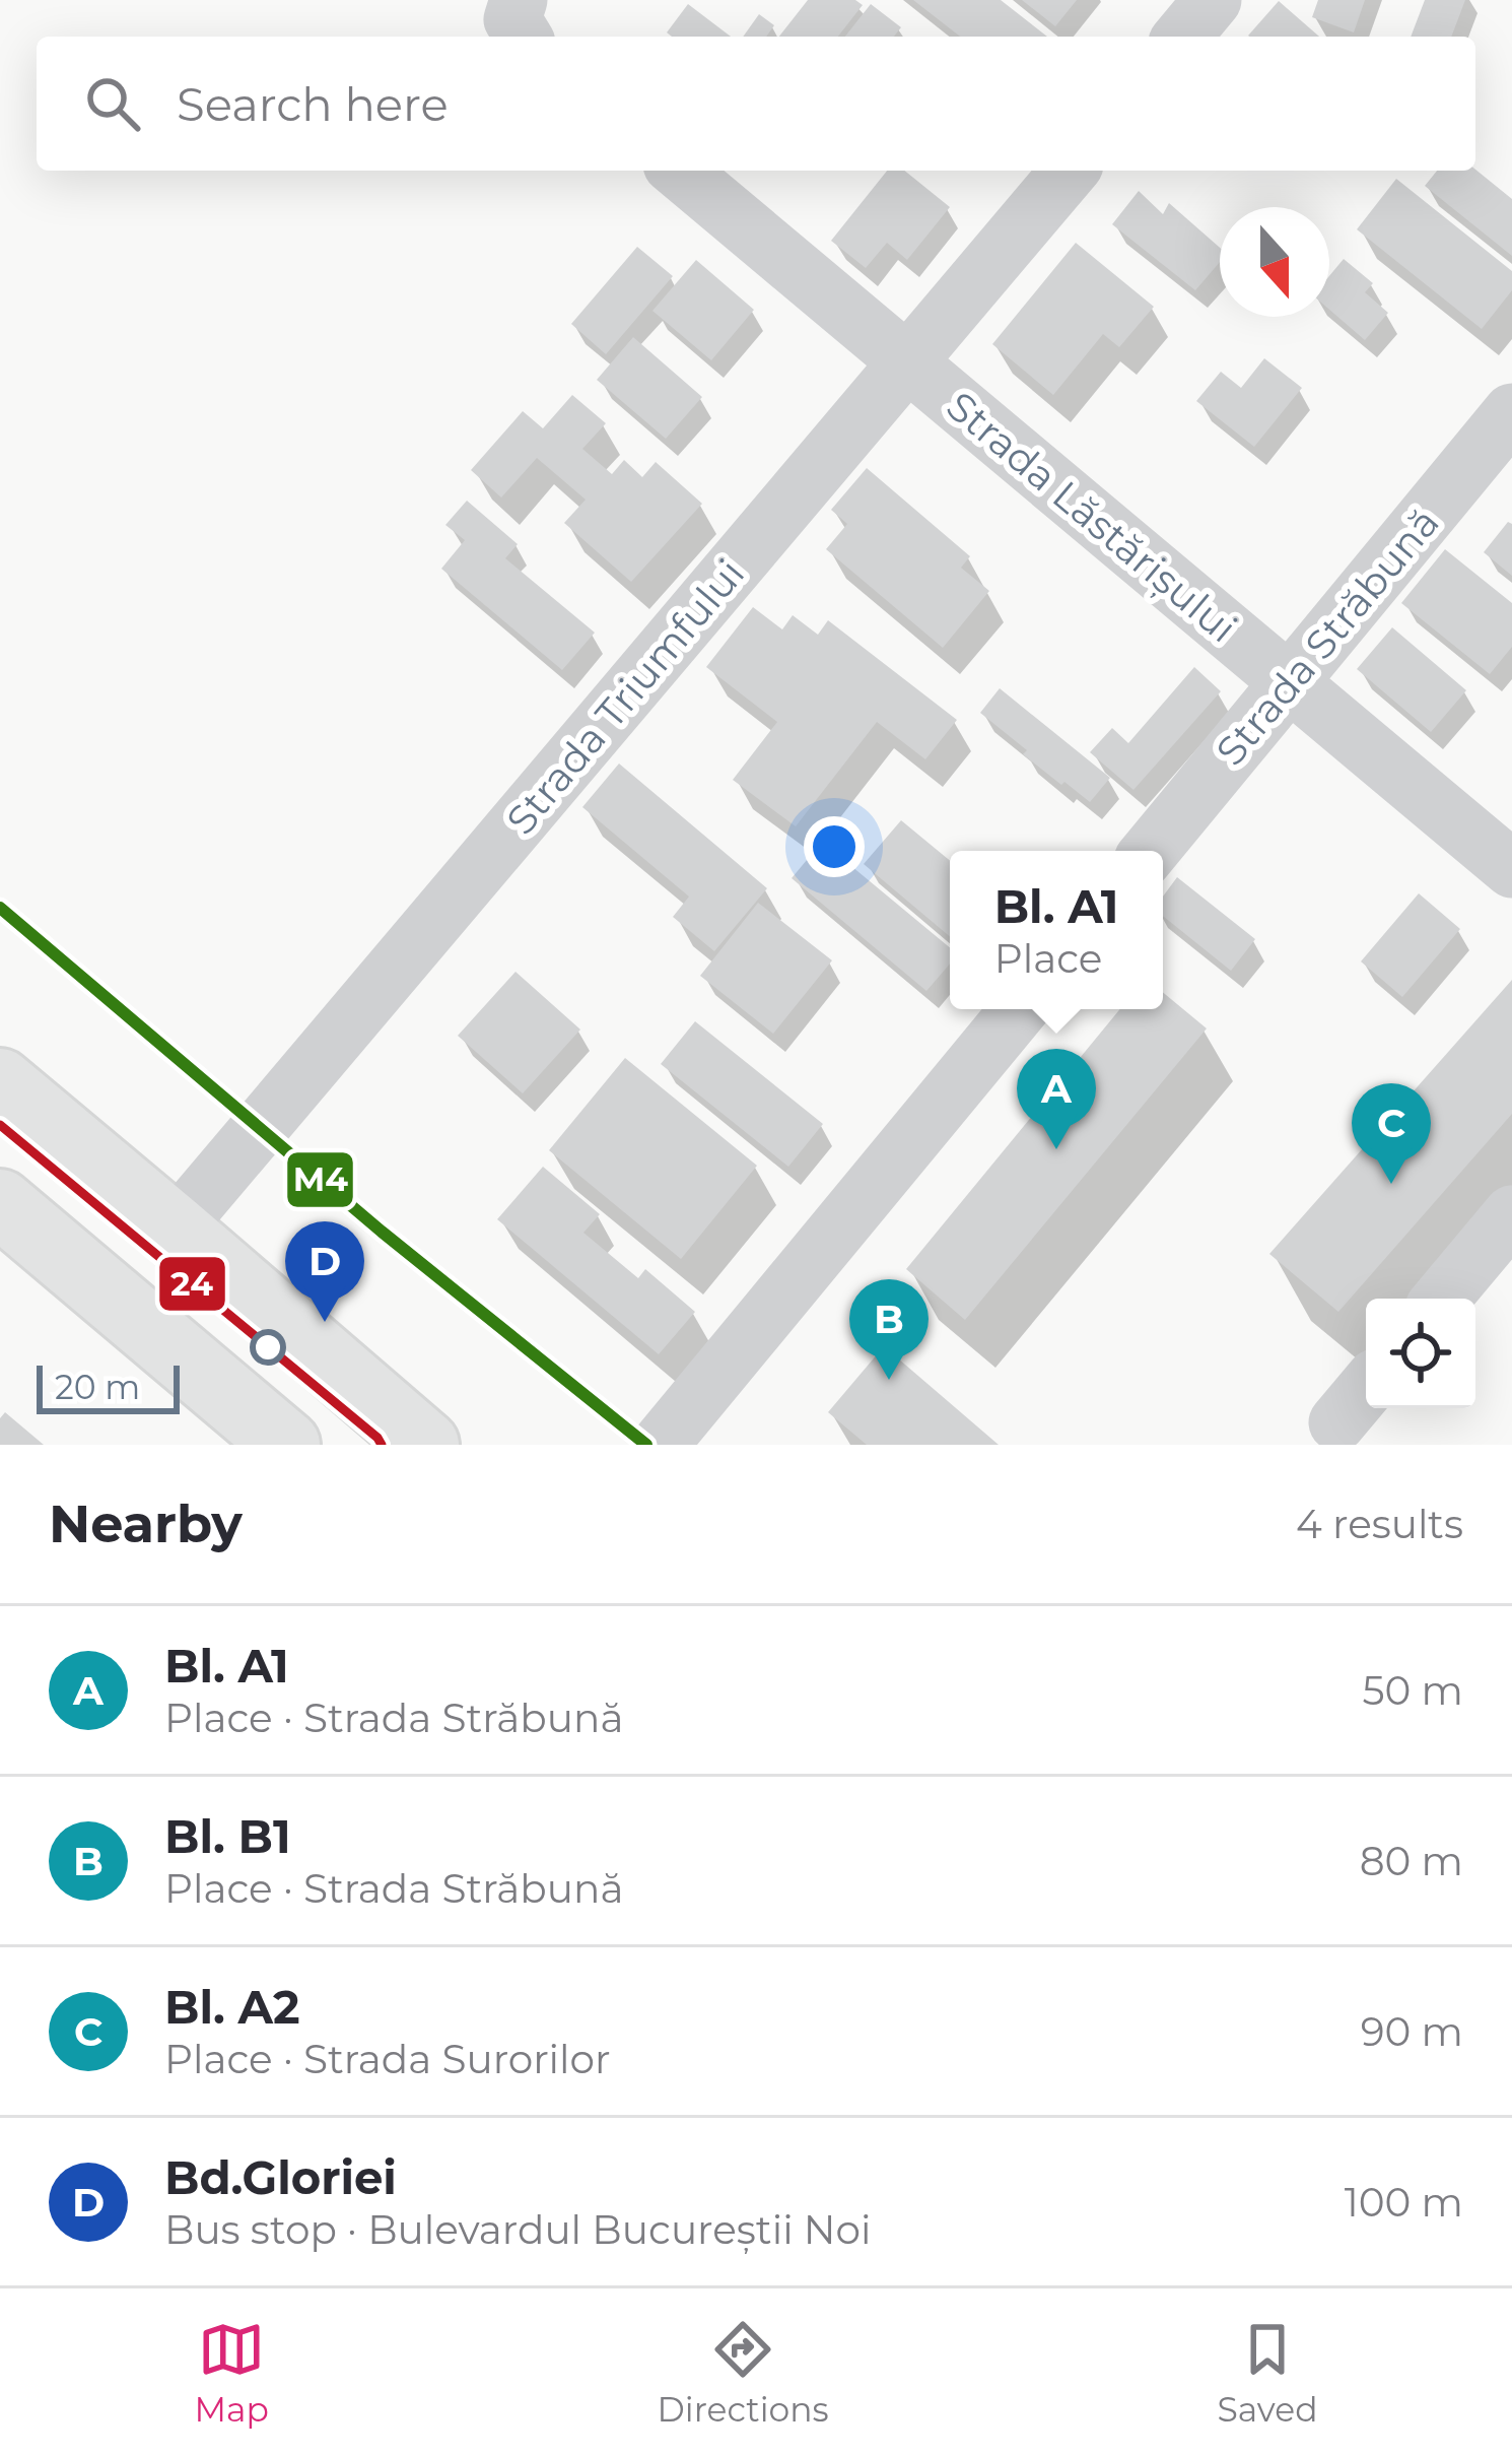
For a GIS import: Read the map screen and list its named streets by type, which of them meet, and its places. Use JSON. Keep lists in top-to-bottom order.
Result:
{
  "streets": {
    "street": ["Strada Lăstărișului", "Strada Străbună", "Strada Triumfului"]
  },
  "crossings": [
    ["Strada Lăstărișului", "Strada Străbună"],
    ["Strada Lăstărișului", "Strada Triumfului"]
  ],
  "lines": ["transit line M4", "transit line 24"],
  "scale_bar": "20 m",
  "north": "bottom",
  "page": {
    "search": "Search here",
    "popup": ["Bl. A1", "Place"],
    "pins": [
      "A",
      "C",
      "D",
      "B"
    ],
    "scale": "20 m",
    "heading": ["Nearby", "4 results"],
    "list": [
      {
        "mark": "A",
        "name": "Bl. A1",
        "note": "Place · Strada Străbună",
        "value": "50 m"
      },
      {
        "mark": "B",
        "name": "Bl. B1",
        "note": "Place · Strada Străbună",
        "value": "80 m"
      },
      {
        "mark": "C",
        "name": "Bl. A2",
        "note": "Place · Strada Surorilor",
        "value": "90 m"
      },
      {
        "mark": "D",
        "name": "Bd.Gloriei",
        "note": "Bus stop · Bulevardul Bucureștii Noi",
        "value": "100 m"
      }
    ],
    "nav": ["Map", "Directions", "Saved"]
  }
}
